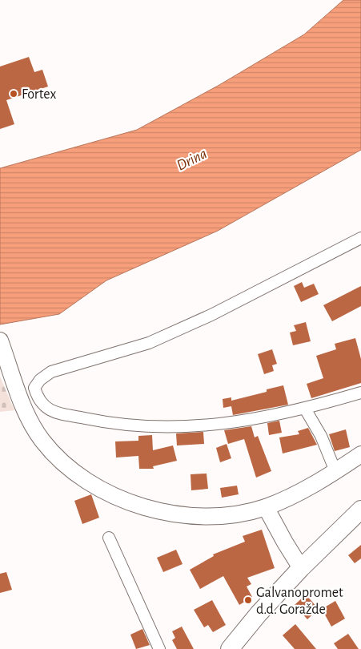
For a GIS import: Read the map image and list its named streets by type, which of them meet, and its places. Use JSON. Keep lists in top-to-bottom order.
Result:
{
  "water": ["Drina"],
  "places": ["Fortex", "Galvanopromet d.d. Goražde"]
}
